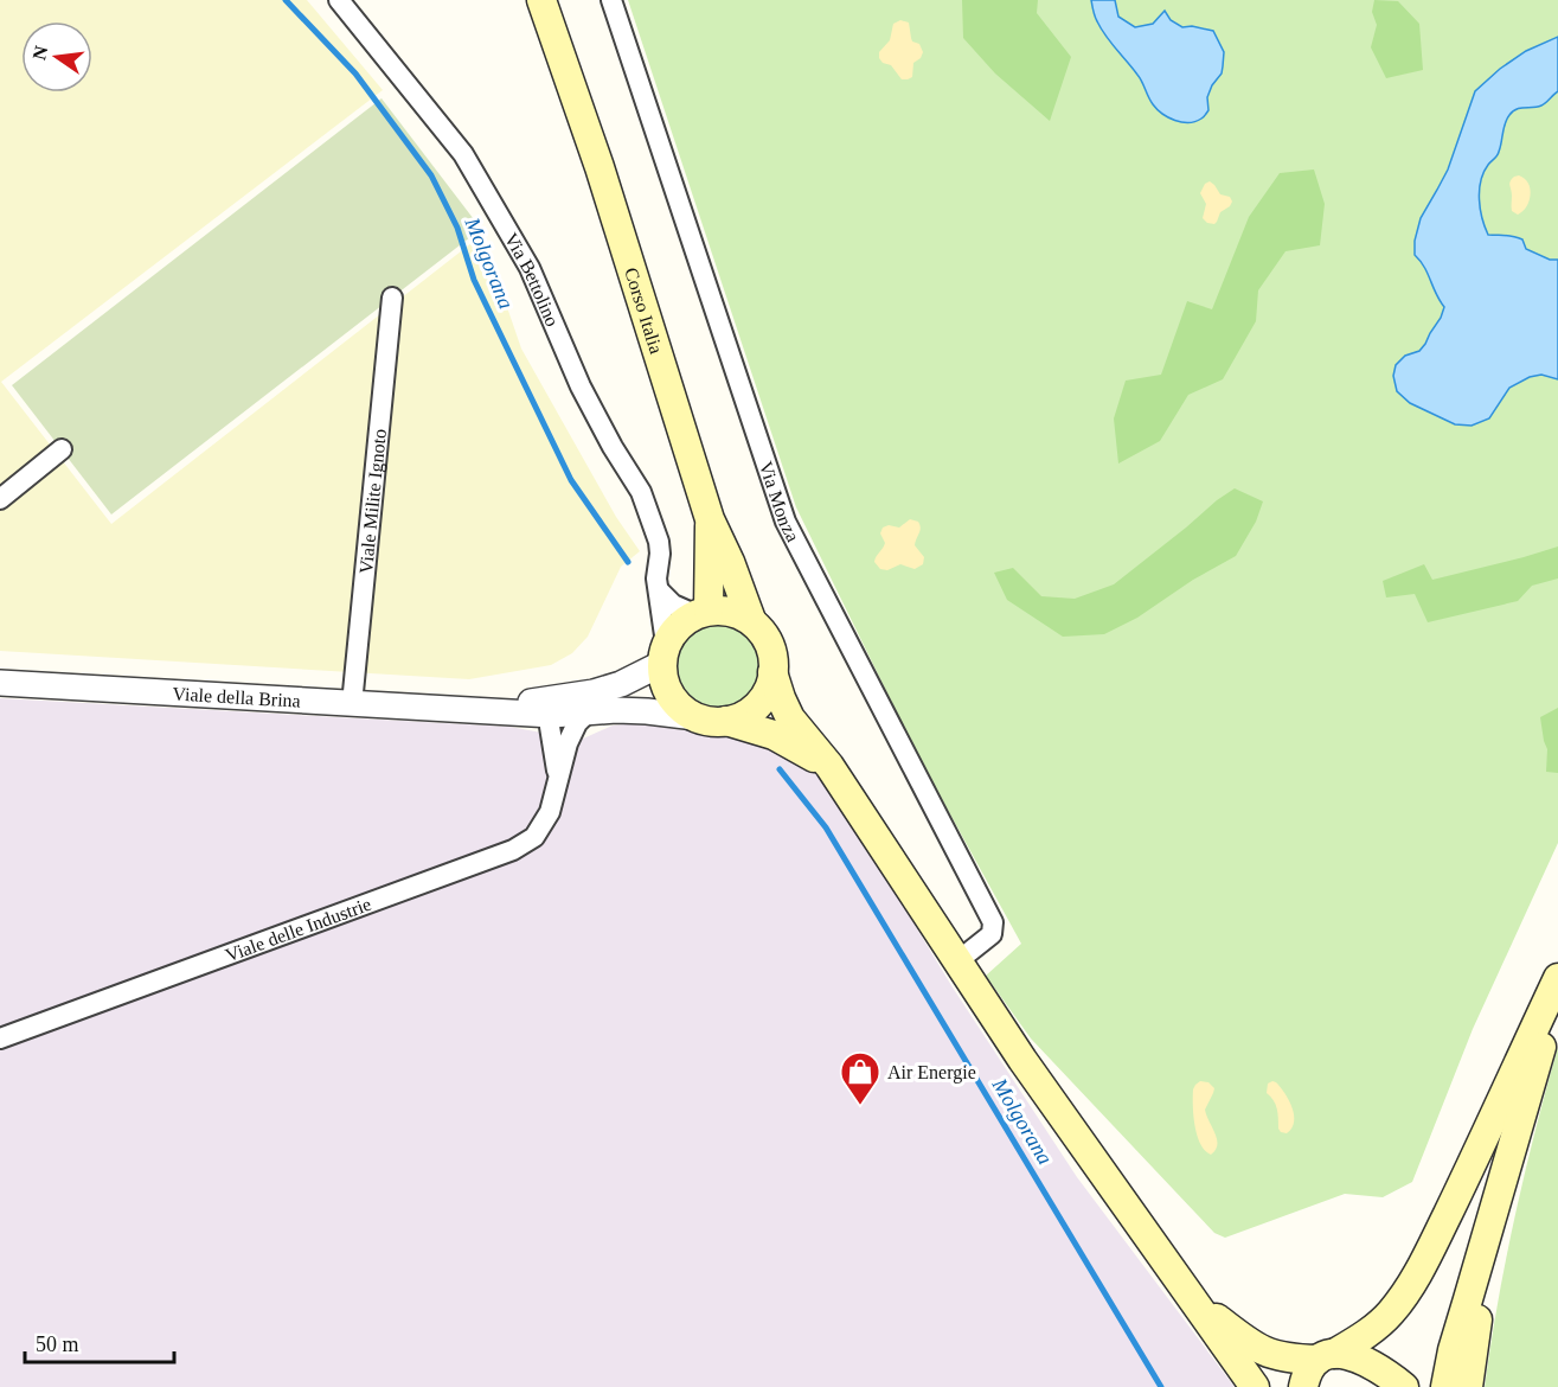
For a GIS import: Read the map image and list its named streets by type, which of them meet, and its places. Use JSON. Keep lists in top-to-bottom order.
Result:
{
  "streets": {
    "main road": ["Corso Italia"],
    "street": [
      "Via Bettolino",
      "Viale Milite Ignoto",
      "Via Monza",
      "Viale della Brina",
      "Viale delle Industrie"
    ]
  },
  "crossings": [
    ["Via Bettolino", "Corso Italia"],
    ["Via Bettolino", "Viale della Brina"],
    ["Corso Italia", "Viale della Brina"],
    ["Viale Milite Ignoto", "Viale della Brina"],
    ["Viale della Brina", "Viale delle Industrie"]
  ],
  "water": ["Molgorana"],
  "places": {
    "shop": ["Air Energie"]
  },
  "scale_bar": "50 m",
  "north": "left"
}
